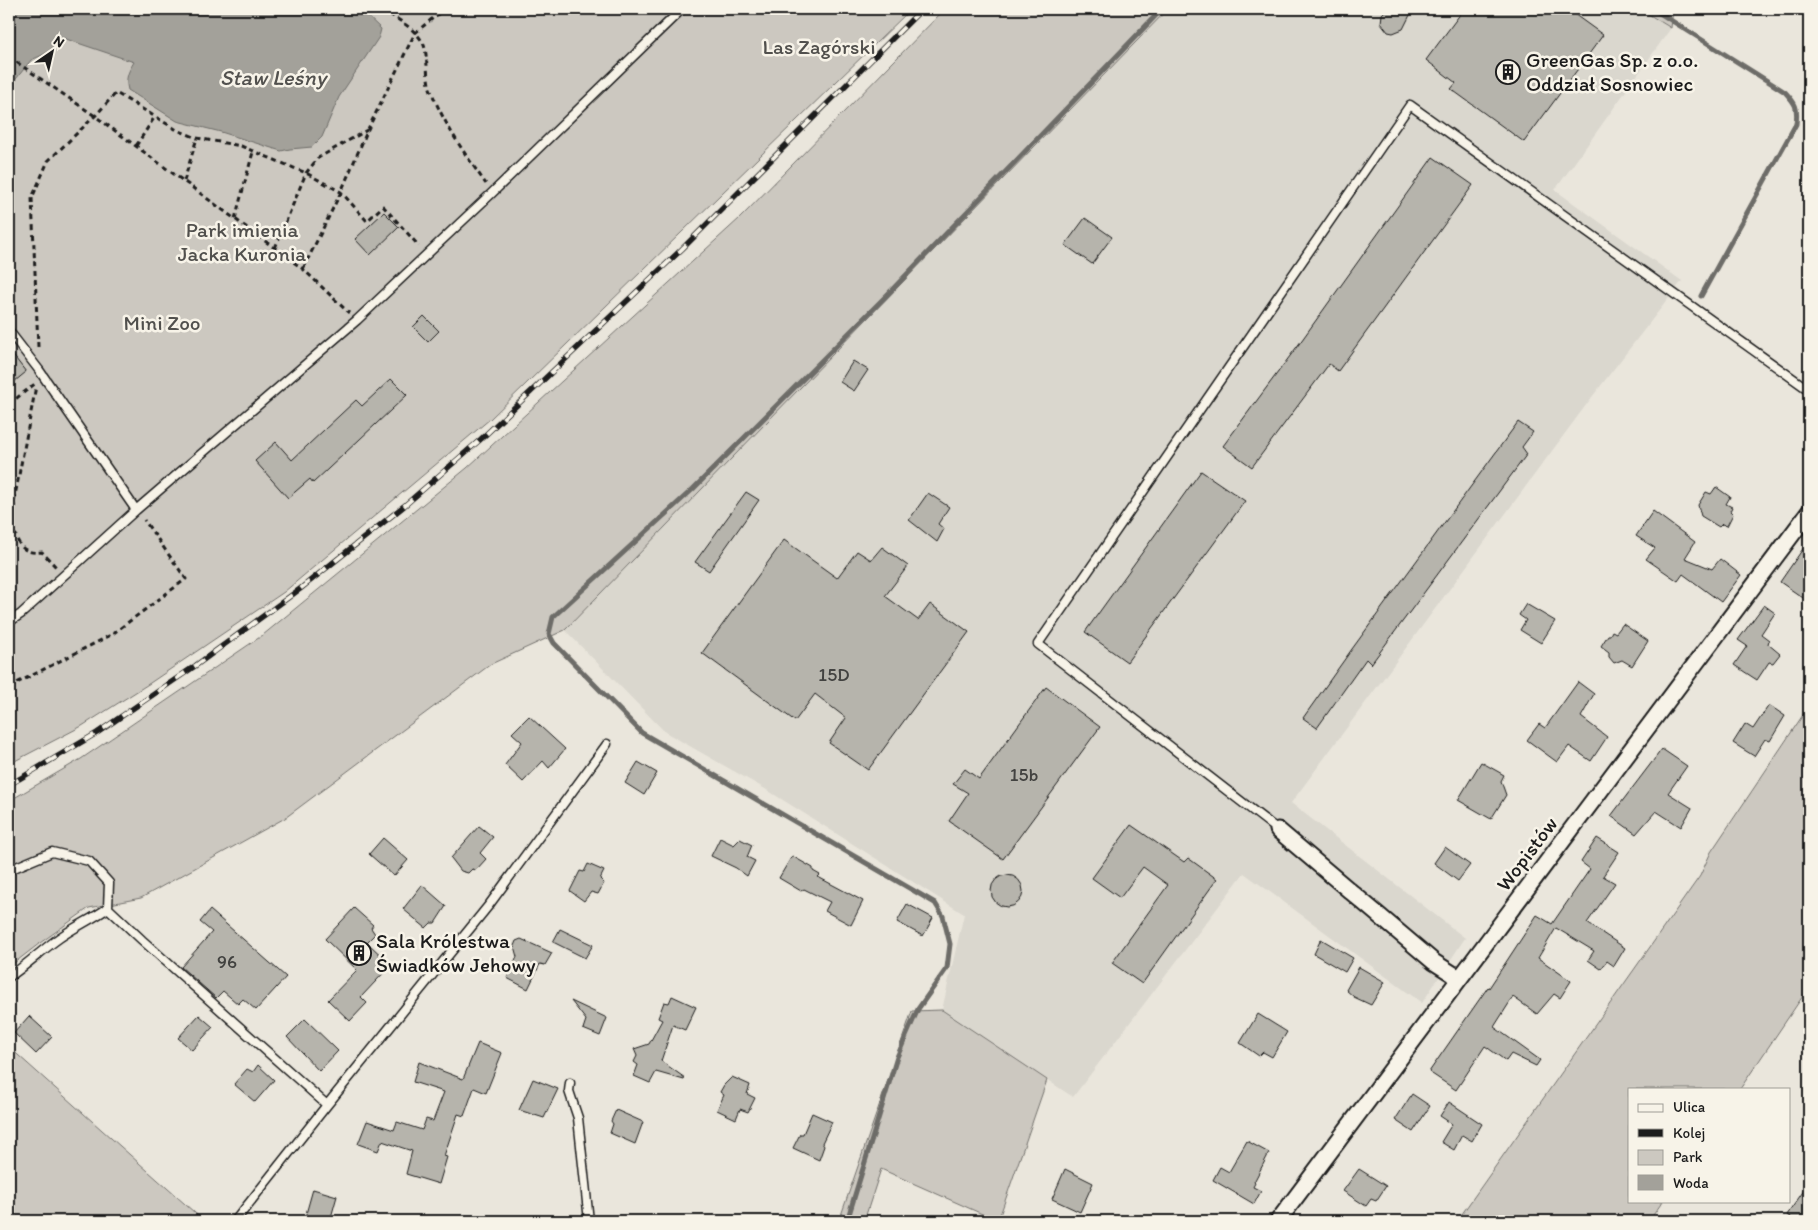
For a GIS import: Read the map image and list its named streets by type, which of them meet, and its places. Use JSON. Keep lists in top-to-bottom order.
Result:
{
  "streets": {
    "street": ["Wopistów"]
  },
  "water": ["Staw Leśny"],
  "parks": ["Las Zagórski", "Park imienia Jacka Kuronia", "Mini Zoo"],
  "places": {
    "building": ["GreenGas Sp. z o.o. Oddział Sosnowiec", "Sala Królestwa Świadków Jehowy"]
  },
  "house_numbers": ["15D", "15b", "96"],
  "legend": [
    "Ulica",
    "Kolej",
    "Park",
    "Woda"
  ],
  "north": "top right"
}
